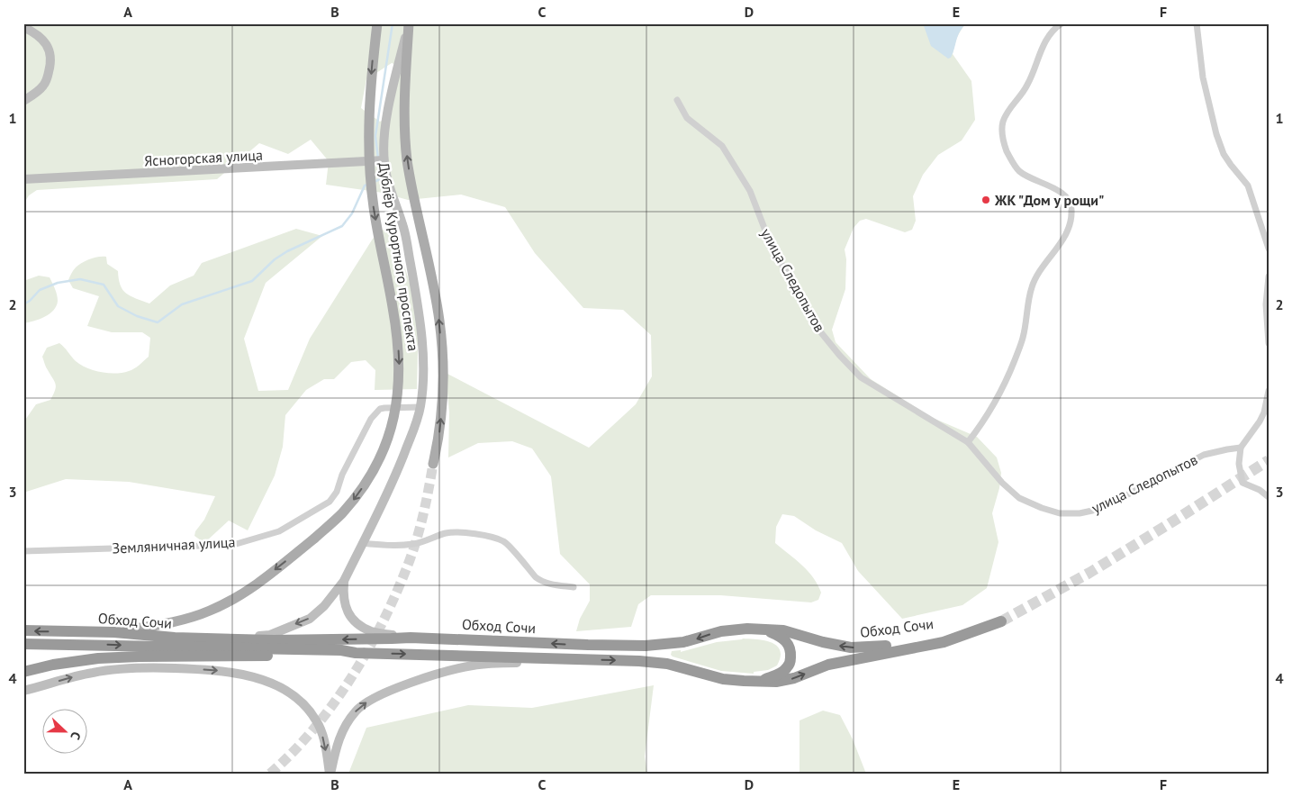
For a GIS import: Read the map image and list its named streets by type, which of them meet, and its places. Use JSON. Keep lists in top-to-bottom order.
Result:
{
  "streets": {
    "highway": ["Обход Сочи"],
    "main road": ["Дублёр Курортного проспекта"],
    "street": ["Ясногорская улица", "улица Следопытов", "Земляничная улица"]
  },
  "crossings": [
    ["Дублёр Курортного проспекта", "Обход Сочи"]
  ],
  "places": ["ЖК \"Дом у рощи\""],
  "north": "right",
  "grid": {
    "columns": [
      "A",
      "B",
      "C",
      "D",
      "E",
      "F"
    ],
    "rows": [
      "1",
      "2",
      "3",
      "4"
    ]
  }
}
